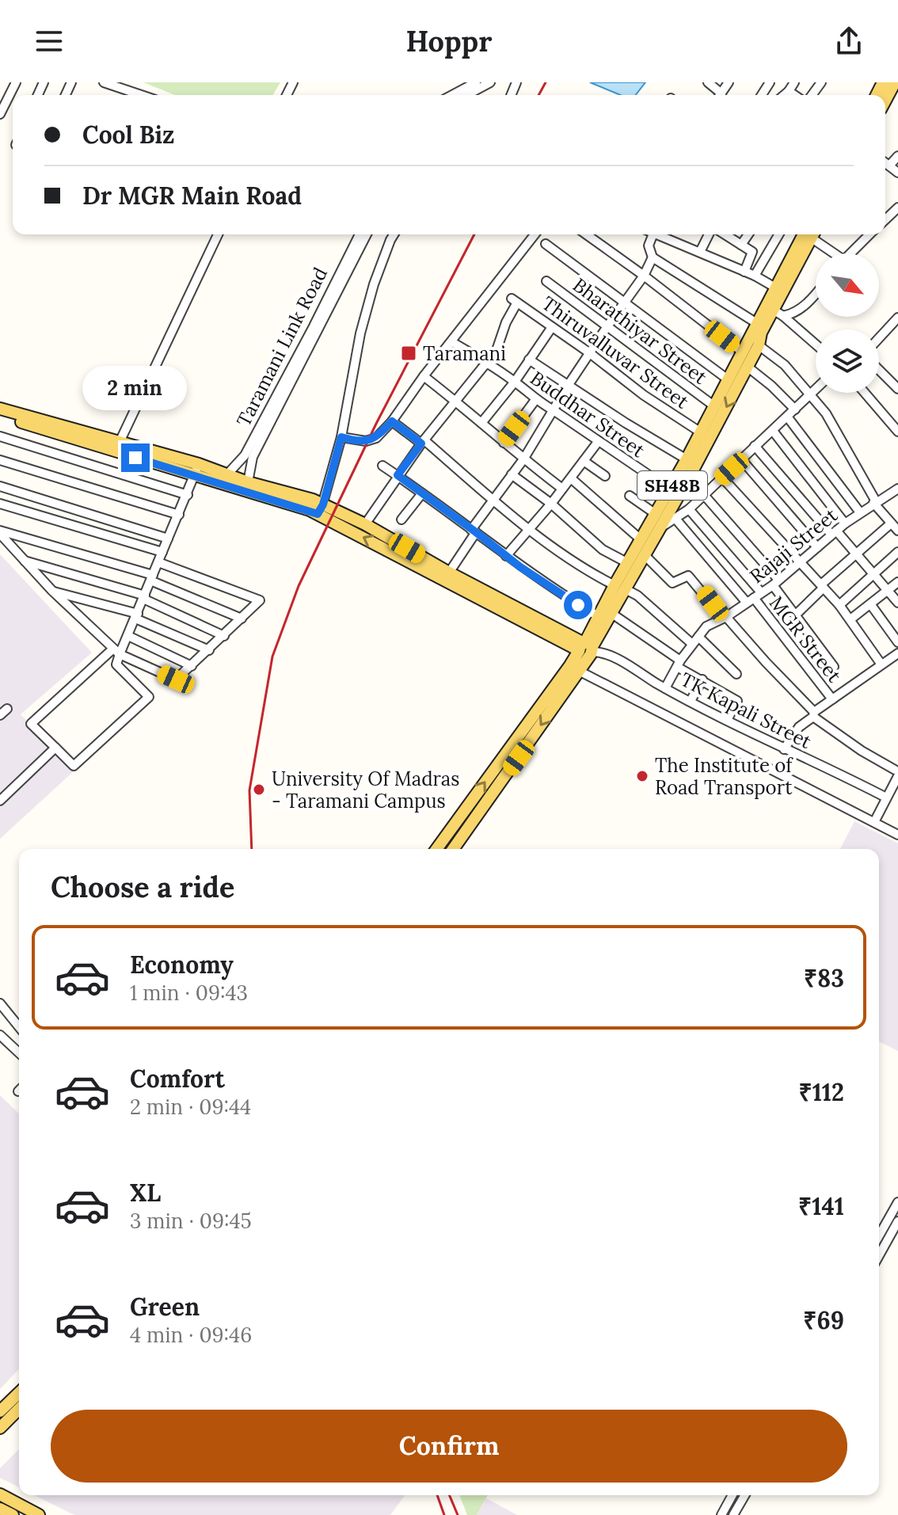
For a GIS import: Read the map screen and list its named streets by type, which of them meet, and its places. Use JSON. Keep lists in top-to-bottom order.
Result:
{
  "streets": {
    "main road": ["SH48B"],
    "street": [
      "Bharathiyar Street",
      "Taramani Link Road",
      "Thiruvalluvar Street",
      "Buddhar Street",
      "Rajaji Street",
      "MGR Street",
      "TK Kapali Street"
    ]
  },
  "crossings": [
    ["Bharathiyar Street", "SH48B"],
    ["Thiruvalluvar Street", "Buddhar Street"],
    ["Thiruvalluvar Street", "SH48B"],
    ["Buddhar Street", "SH48B"],
    ["Rajaji Street", "MGR Street"],
    ["Rajaji Street", "TK Kapali Street"]
  ],
  "places": {
    "transit": ["Taramani"],
    "other": ["The Institute of Road Transport", "University Of Madras - Taramani Campus"]
  },
  "north": "bottom right",
  "page": {
    "header": "Hoppr",
    "banner": ["Cool Biz", "Dr MGR Main Road"],
    "bubble": "2 min",
    "heading": "Choose a ride",
    "list": [
      {
        "name": "Economy",
        "note": "1 min · 09:43",
        "value": "₹83"
      },
      {
        "name": "Comfort",
        "note": "2 min · 09:44",
        "value": "₹112"
      },
      {
        "name": "XL",
        "note": "3 min · 09:45",
        "value": "₹141"
      },
      {
        "name": "Green",
        "note": "4 min · 09:46",
        "value": "₹69"
      }
    ],
    "buttons": "Confirm"
  }
}
